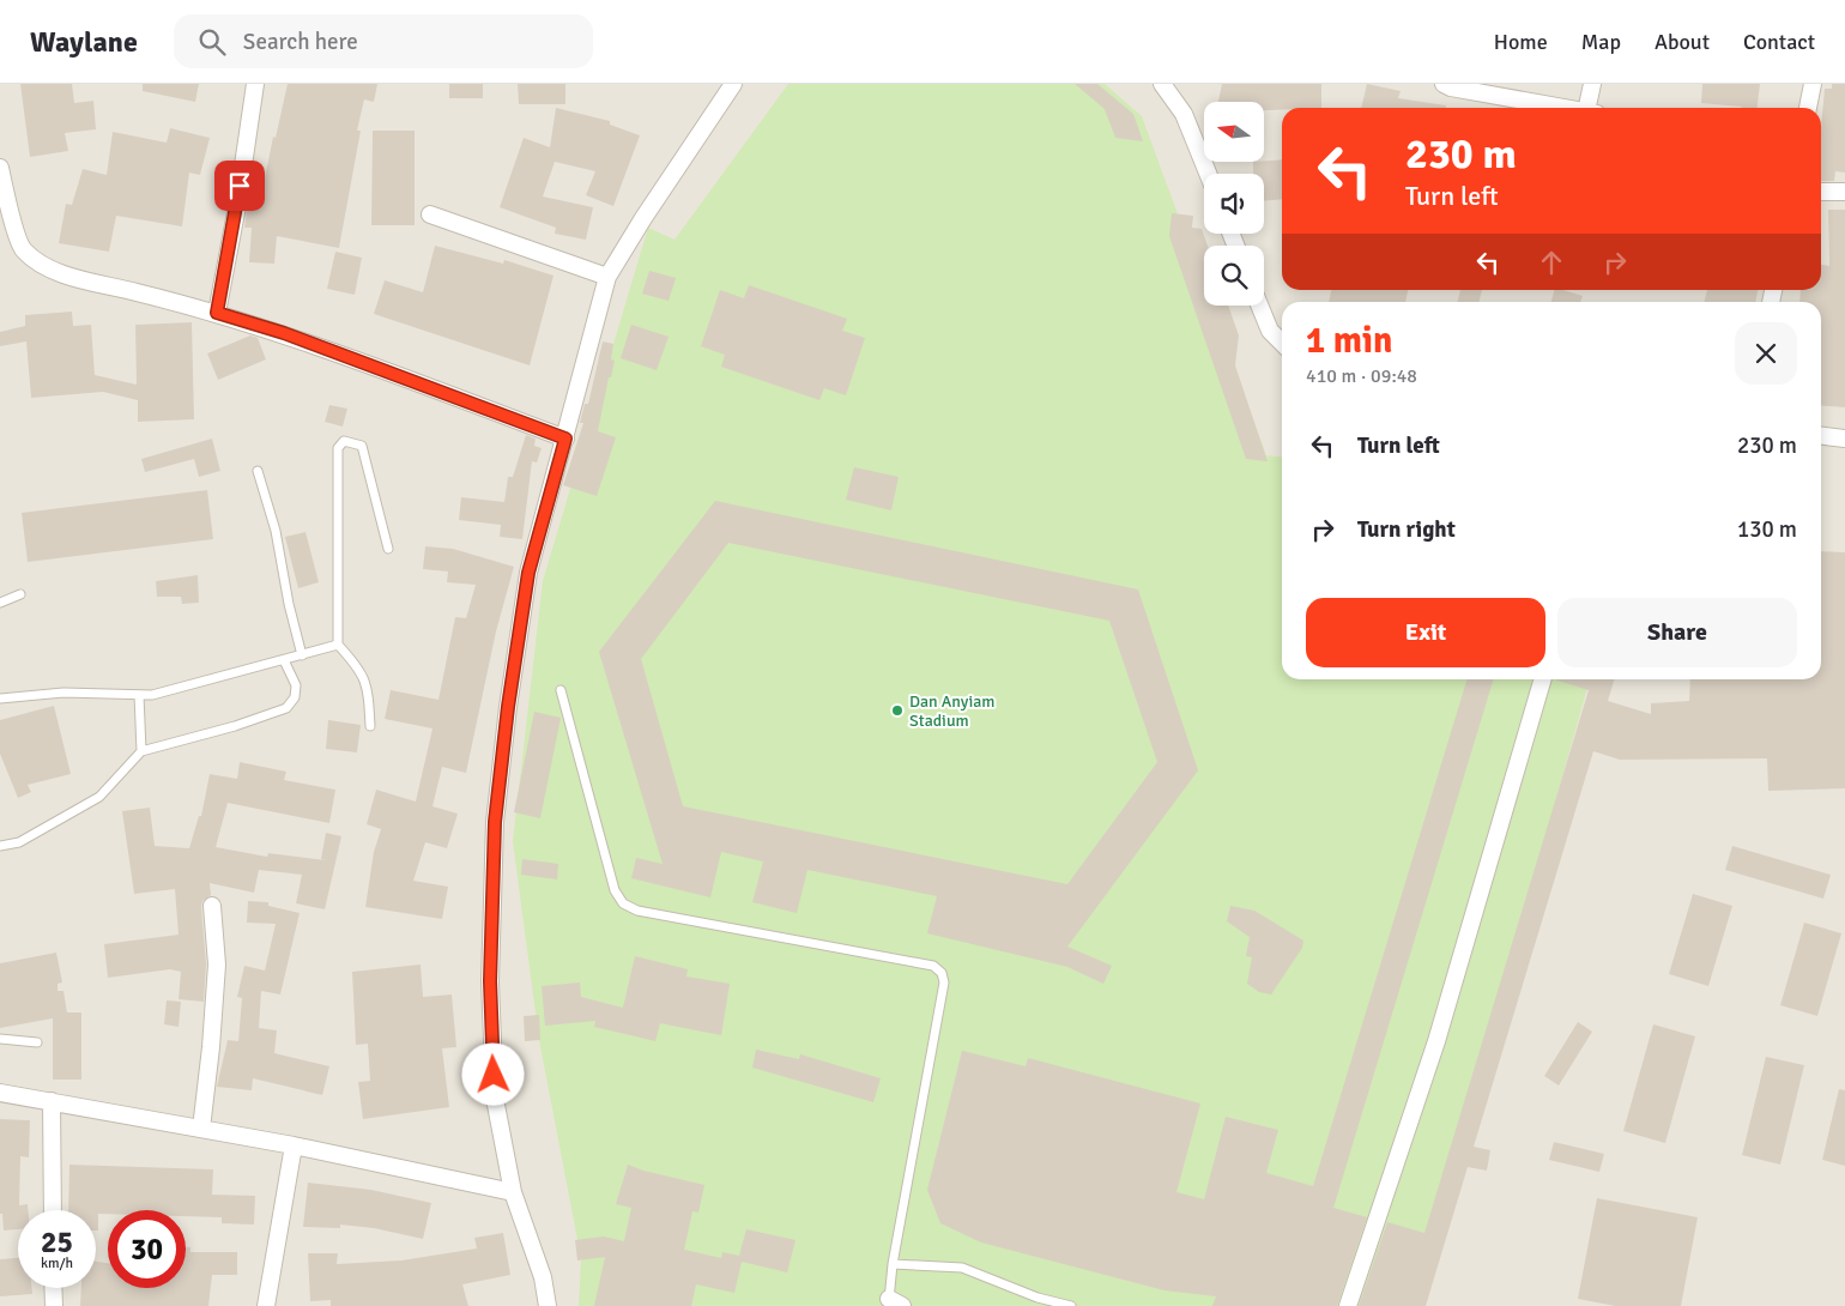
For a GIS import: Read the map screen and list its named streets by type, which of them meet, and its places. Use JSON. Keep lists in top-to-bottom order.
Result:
{
  "places": ["Dan Anyiam Stadium"],
  "north": "left",
  "page": {
    "header": "Waylane",
    "search": "Search here",
    "nav": [
      "Home",
      "Map",
      "About",
      "Contact"
    ],
    "turn": ["230 m", "Turn left"],
    "heading": ["1 min", "410 m · 09:48"],
    "list": [
      {
        "name": "Turn left",
        "value": "230 m"
      },
      {
        "name": "Turn right",
        "value": "130 m"
      }
    ],
    "buttons": ["Exit", "Share"],
    "speed": "25 km/h",
    "limit": "30"
  }
}
